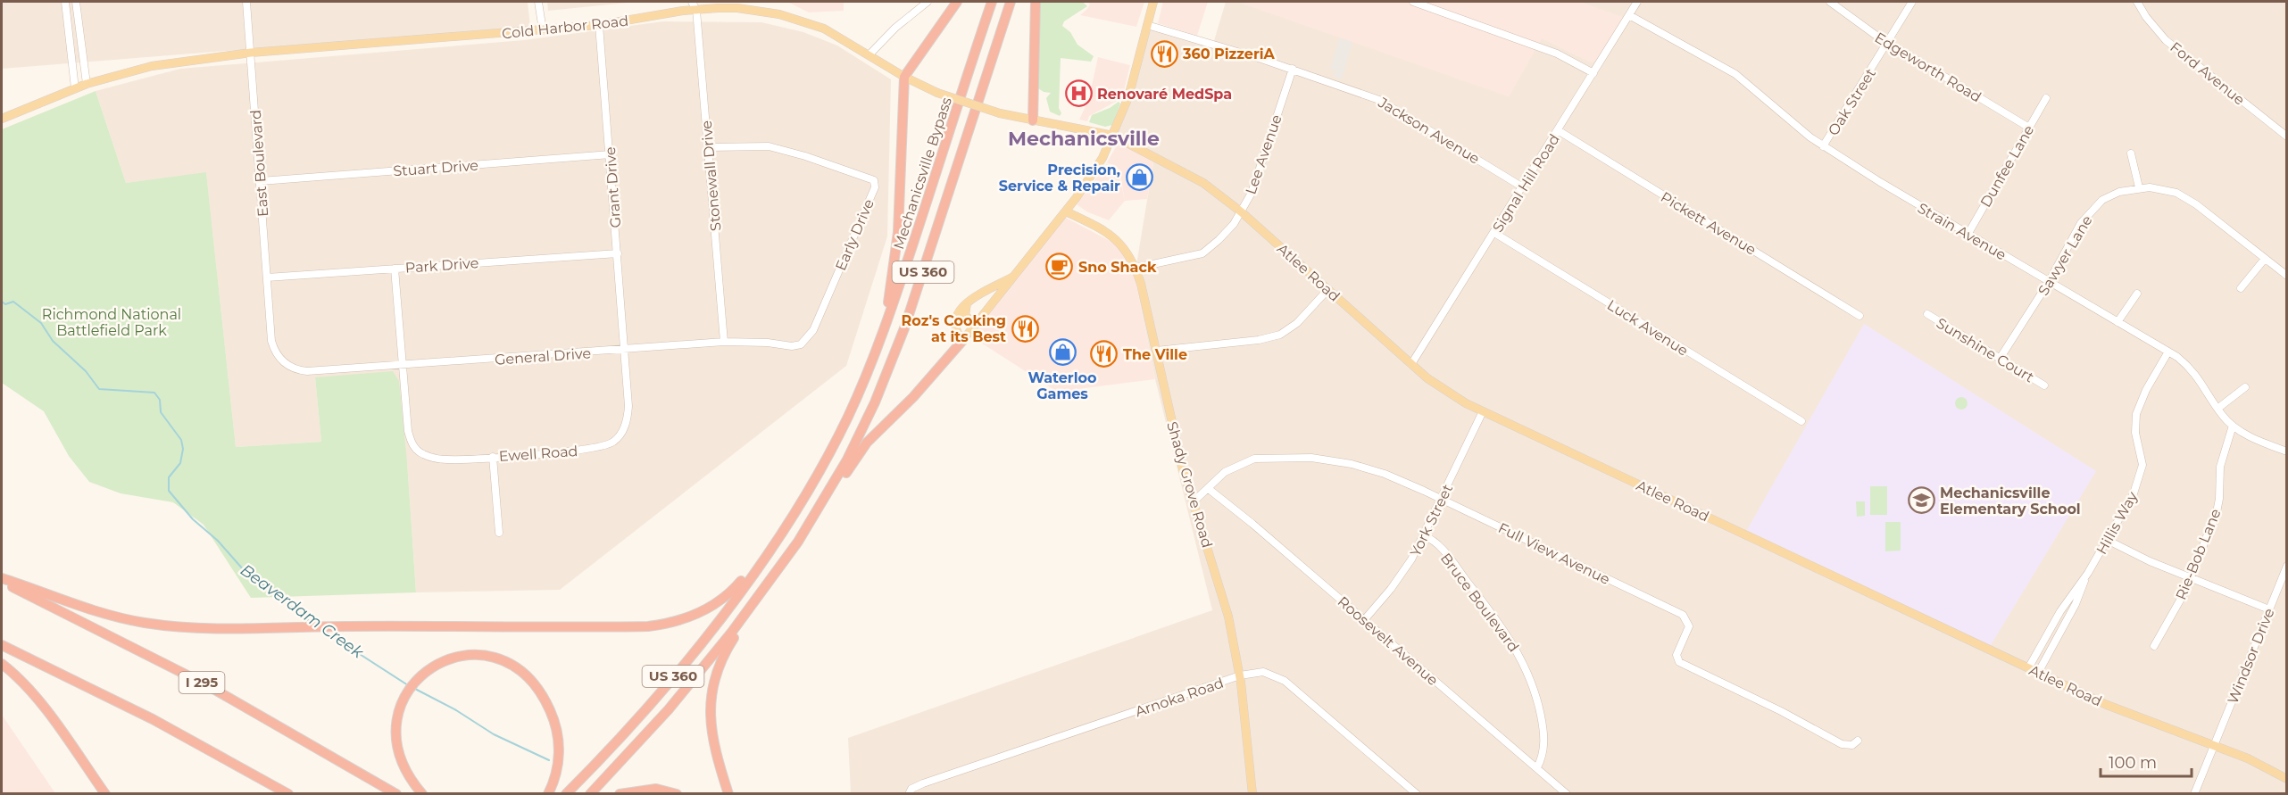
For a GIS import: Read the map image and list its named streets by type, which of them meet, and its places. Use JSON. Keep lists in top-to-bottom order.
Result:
{
  "streets": {
    "highway": ["Mechanicsville Bypass", "US 360", "I 295"],
    "main road": ["Cold Harbor Road", "Atlee Road", "Shady Grove Road"],
    "street": [
      "Edgeworth Road",
      "Ford Avenue",
      "Oak Street",
      "Jackson Avenue",
      "Lee Avenue",
      "East Boulevard",
      "Dunfee Lane",
      "Stuart Drive",
      "Stonewall Drive",
      "Signal Hill Road",
      "Grant Drive",
      "Pickett Avenue",
      "Strain Avenue",
      "Early Drive",
      "Sawyer Lane",
      "Park Drive",
      "Luck Avenue",
      "Sunshine Court",
      "General Drive",
      "Ewell Road",
      "York Street",
      "Hillis Way",
      "Full View Avenue",
      "Rie-Bob Lane",
      "Bruce Boulevard",
      "Roosevelt Avenue",
      "Windsor Drive",
      "Arnoka Road"
    ]
  },
  "crossings": [
    ["Cold Harbor Road", "East Boulevard"],
    ["Cold Harbor Road", "Stonewall Drive"],
    ["Cold Harbor Road", "Grant Drive"],
    ["Cold Harbor Road", "Atlee Road"],
    ["Edgeworth Road", "Oak Street"],
    ["Edgeworth Road", "Dunfee Lane"],
    ["Oak Street", "Strain Avenue"],
    ["Jackson Avenue", "Lee Avenue"],
    ["Jackson Avenue", "Signal Hill Road"],
    ["Lee Avenue", "Atlee Road"],
    ["Lee Avenue", "Shady Grove Road"],
    ["East Boulevard", "Stuart Drive"],
    ["East Boulevard", "Park Drive"],
    ["East Boulevard", "General Drive"],
    ["Dunfee Lane", "Strain Avenue"],
    ["Stuart Drive", "Grant Drive"],
    ["Mechanicsville Bypass", "US 360"],
    ["Stonewall Drive", "Early Drive"],
    ["Stonewall Drive", "General Drive"],
    ["Signal Hill Road", "Pickett Avenue"],
    ["Signal Hill Road", "Strain Avenue"],
    ["Signal Hill Road", "Atlee Road"],
    ["Signal Hill Road", "Luck Avenue"],
    ["Grant Drive", "Park Drive"],
    ["Grant Drive", "General Drive"],
    ["Grant Drive", "Ewell Road"],
    ["Strain Avenue", "Sawyer Lane"],
    ["Strain Avenue", "Hillis Way"],
    ["Strain Avenue", "Rie-Bob Lane"],
    ["Early Drive", "General Drive"],
    ["Sawyer Lane", "Sunshine Court"],
    ["Park Drive", "Ewell Road"],
    ["Atlee Road", "York Street"],
    ["Atlee Road", "Hillis Way"],
    ["Atlee Road", "Windsor Drive"],
    ["General Drive", "Ewell Road"],
    ["Shady Grove Road", "Full View Avenue"],
    ["Shady Grove Road", "Arnoka Road"],
    ["York Street", "Full View Avenue"],
    ["York Street", "Bruce Boulevard"],
    ["York Street", "Roosevelt Avenue"],
    ["Full View Avenue", "Roosevelt Avenue"],
    ["Bruce Boulevard", "Roosevelt Avenue"]
  ],
  "districts": ["Mechanicsville"],
  "water": ["Beaverdam Creek"],
  "parks": ["Richmond National Battlefield Park"],
  "places": {
    "restaurant": ["360 PizzeriA", "Roz's Cooking at its Best", "The Ville"],
    "hospital": ["Renovaré MedSpa"],
    "shop": ["Precision, Service & Repair", "Waterloo Games"],
    "cafe": ["Sno Shack"],
    "school or university": ["Mechanicsville Elementary School"]
  },
  "scale_bar": "100 m"
}
